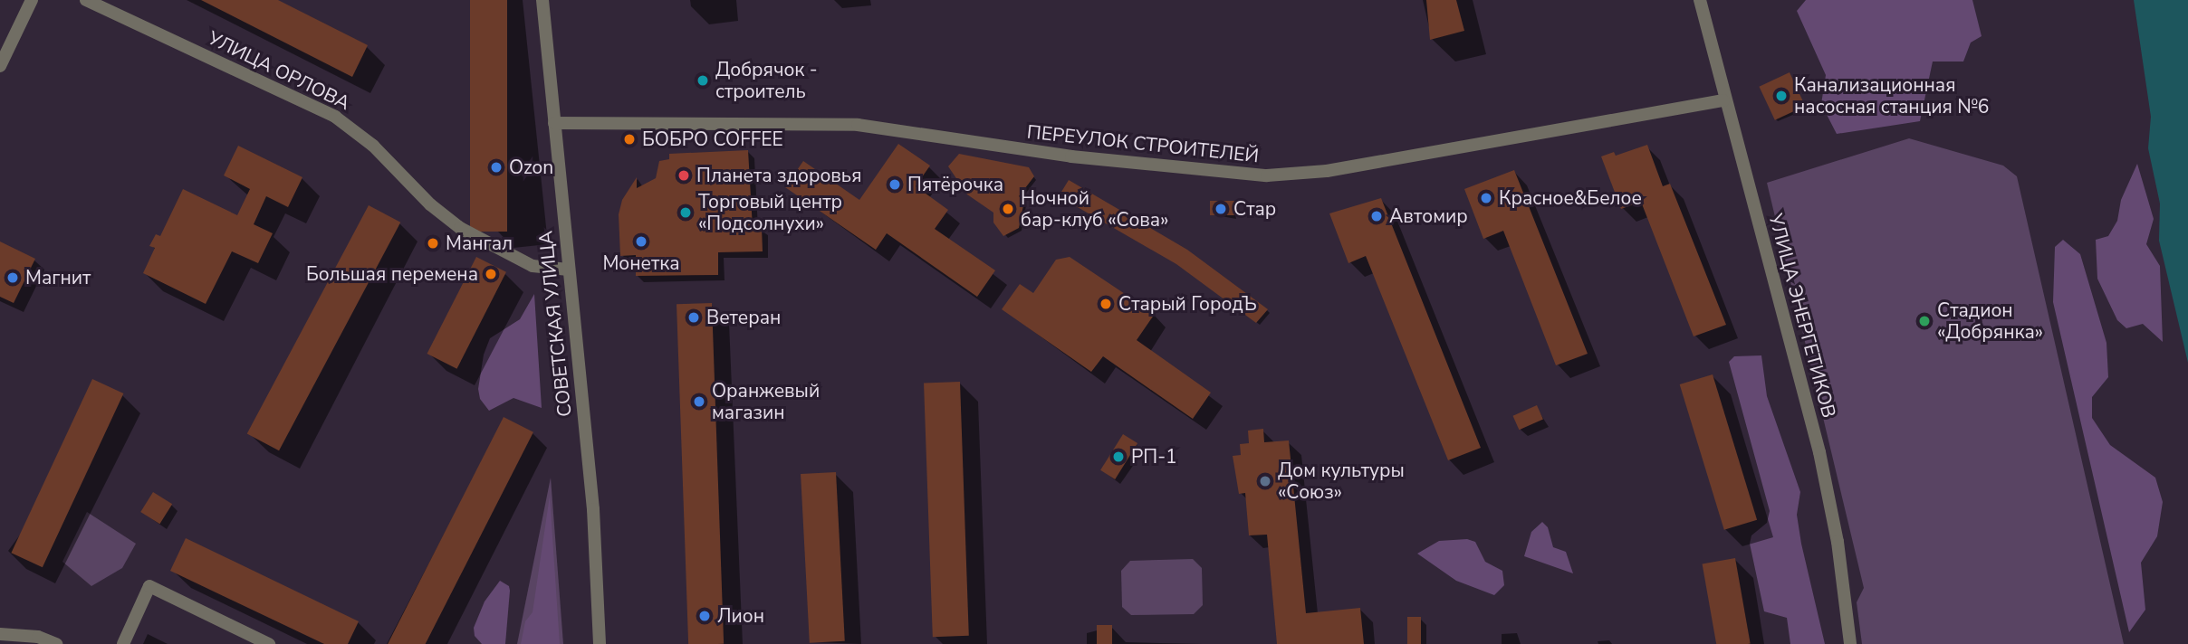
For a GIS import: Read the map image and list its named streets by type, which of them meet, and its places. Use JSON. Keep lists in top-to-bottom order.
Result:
{
  "streets": {
    "street": [
      "УЛИЦА ОРЛОВА",
      "ПЕРЕУЛОК СТРОИТЕЛЕЙ",
      "УЛИЦА ЭНЕРГЕТИКОВ",
      "СОВЕТСКАЯ УЛИЦА"
    ]
  },
  "crossings": [
    ["УЛИЦА ОРЛОВА", "СОВЕТСКАЯ УЛИЦА"],
    ["ПЕРЕУЛОК СТРОИТЕЛЕЙ", "УЛИЦА ЭНЕРГЕТИКОВ"],
    ["ПЕРЕУЛОК СТРОИТЕЛЕЙ", "СОВЕТСКАЯ УЛИЦА"]
  ],
  "places": [
    "Добрячок - строитель",
    "Канализационная насосная станция №6",
    "БОБРО COFFEE",
    "Ozon",
    "Планета здоровья",
    "Пятёрочка",
    "Красное&Белое",
    "Ночной бар-клуб «Сова»",
    "Стар",
    "Торговый центр «Подсолнухи»",
    "Автомир",
    "Монетка",
    "Мангал",
    "Большая перемена",
    "Магнит",
    "Старый ГородЪ",
    "Ветеран",
    "Стадион «Добрянка»",
    "Оранжевый магазин",
    "РП-1",
    "Дом культуры «Союз»",
    "Лион"
  ]
}
